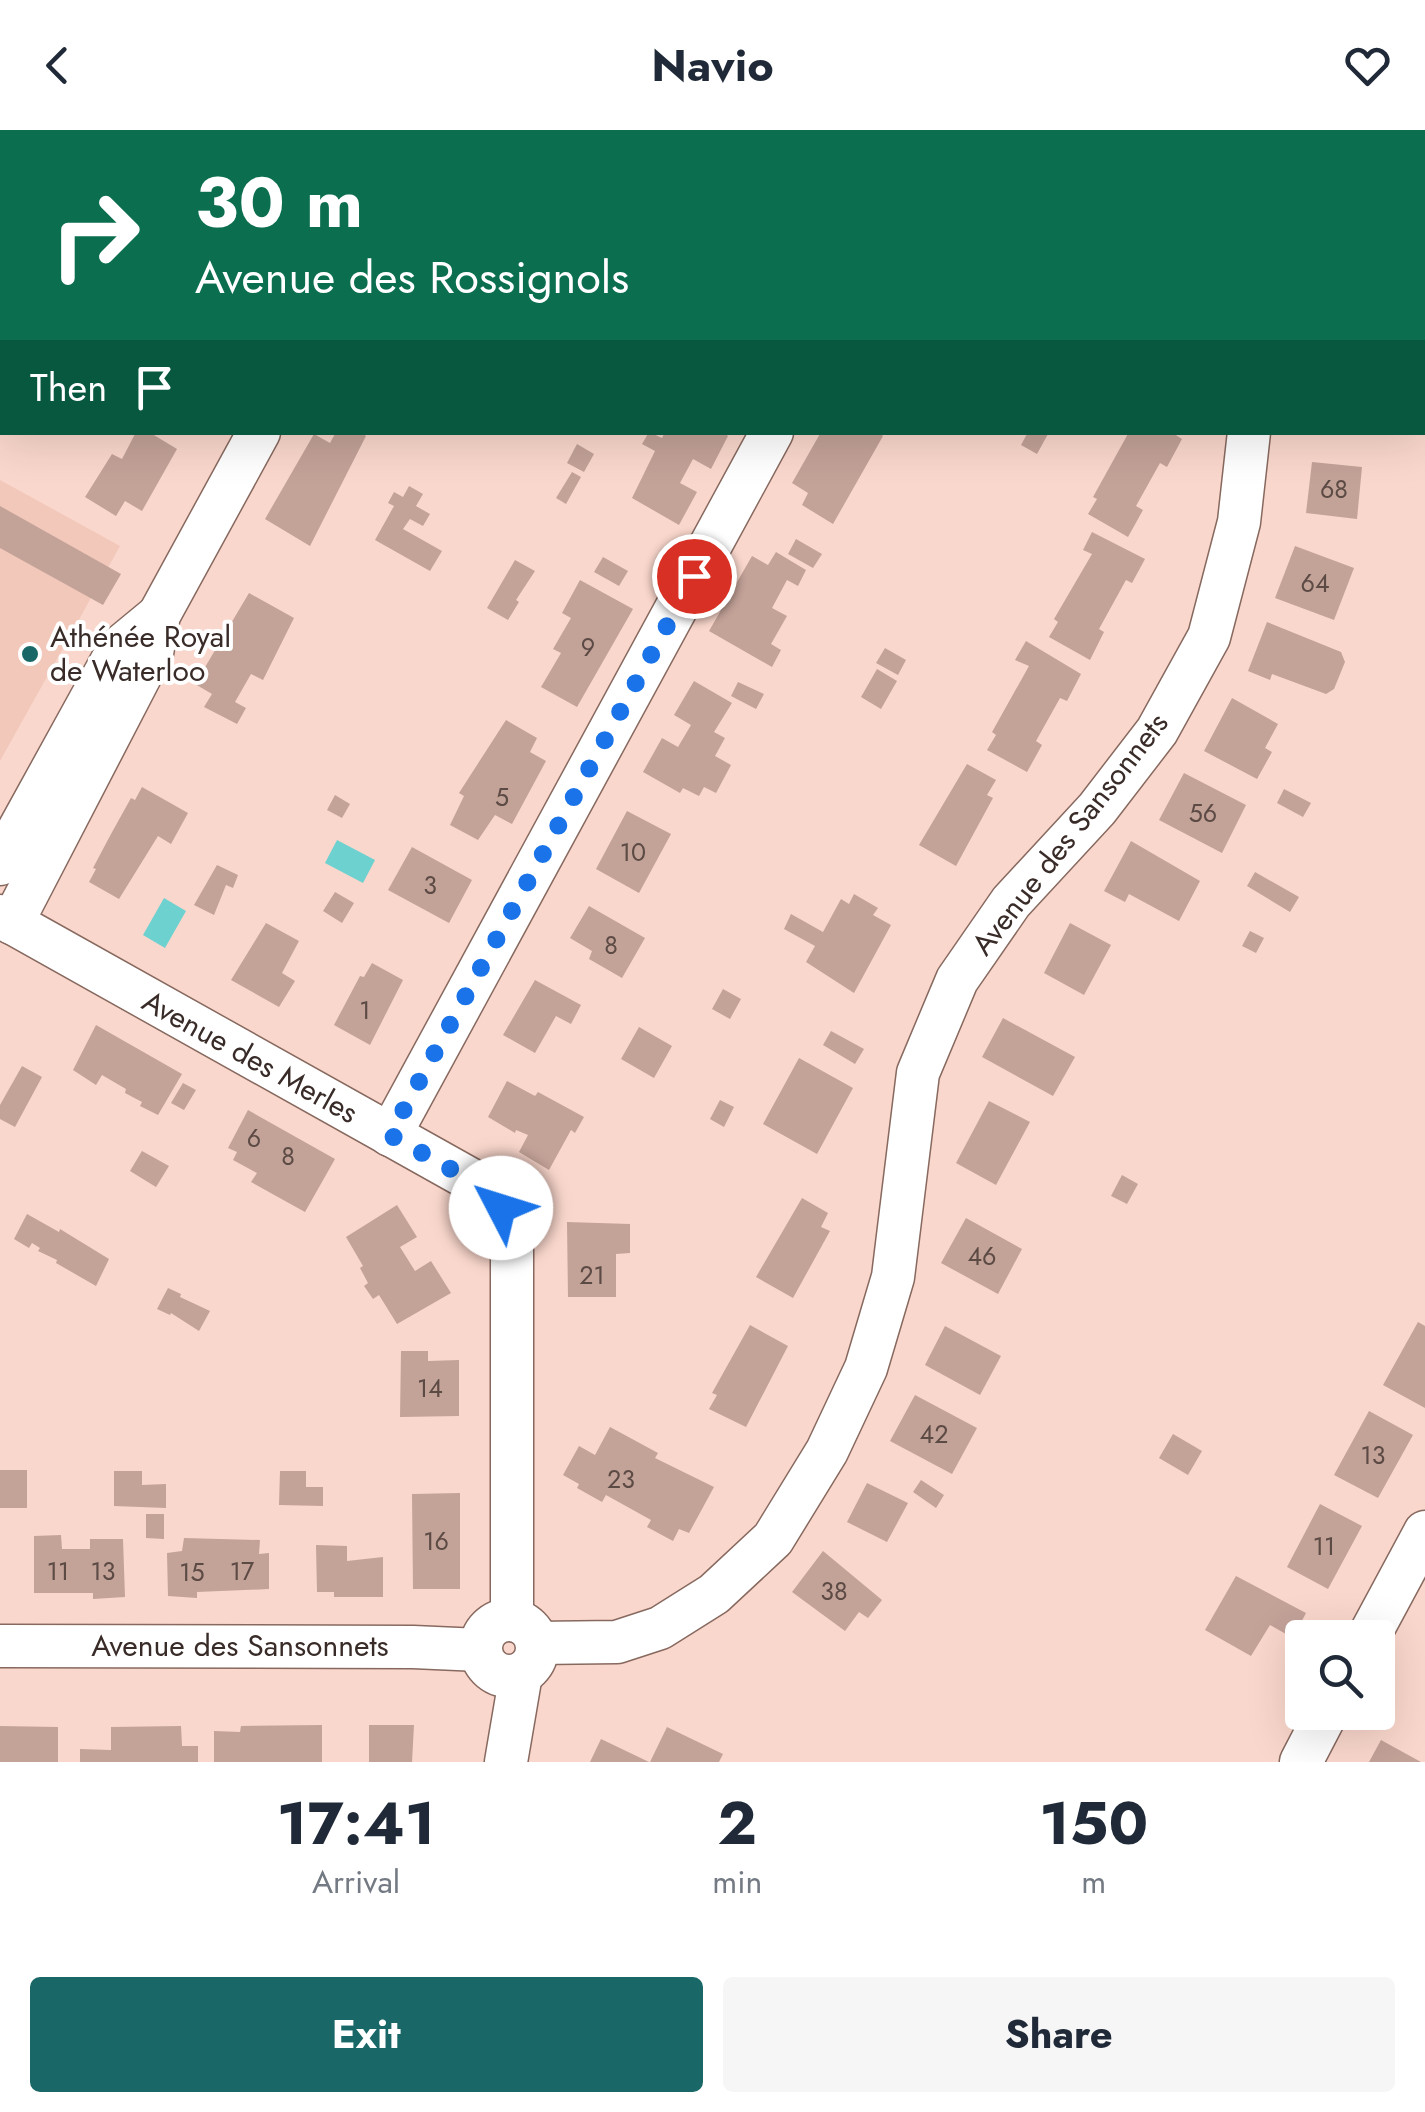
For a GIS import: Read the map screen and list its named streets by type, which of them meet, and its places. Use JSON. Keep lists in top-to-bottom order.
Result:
{
  "streets": {
    "street": ["Avenue des Sansonnets", "Avenue des Merles"]
  },
  "crossings": [
    ["Avenue des Sansonnets", "Avenue des Merles"]
  ],
  "places": ["Athénée Royal de Waterloo"],
  "house_numbers": [
    "68",
    "64",
    "9",
    "5",
    "56",
    "10",
    "3",
    "8",
    "1",
    "6",
    "8",
    "46",
    "21",
    "14",
    "42",
    "13",
    "23",
    "16",
    "11",
    "11",
    "13",
    "17",
    "15",
    "38"
  ],
  "page": {
    "header": "Navio",
    "turn": ["30 m", "Avenue des Rossignols"],
    "then": "Then",
    "eta": [
      "17:41",
      "Arrival",
      "2",
      "min",
      "150",
      "m"
    ],
    "buttons": ["Exit", "Share"]
  }
}
